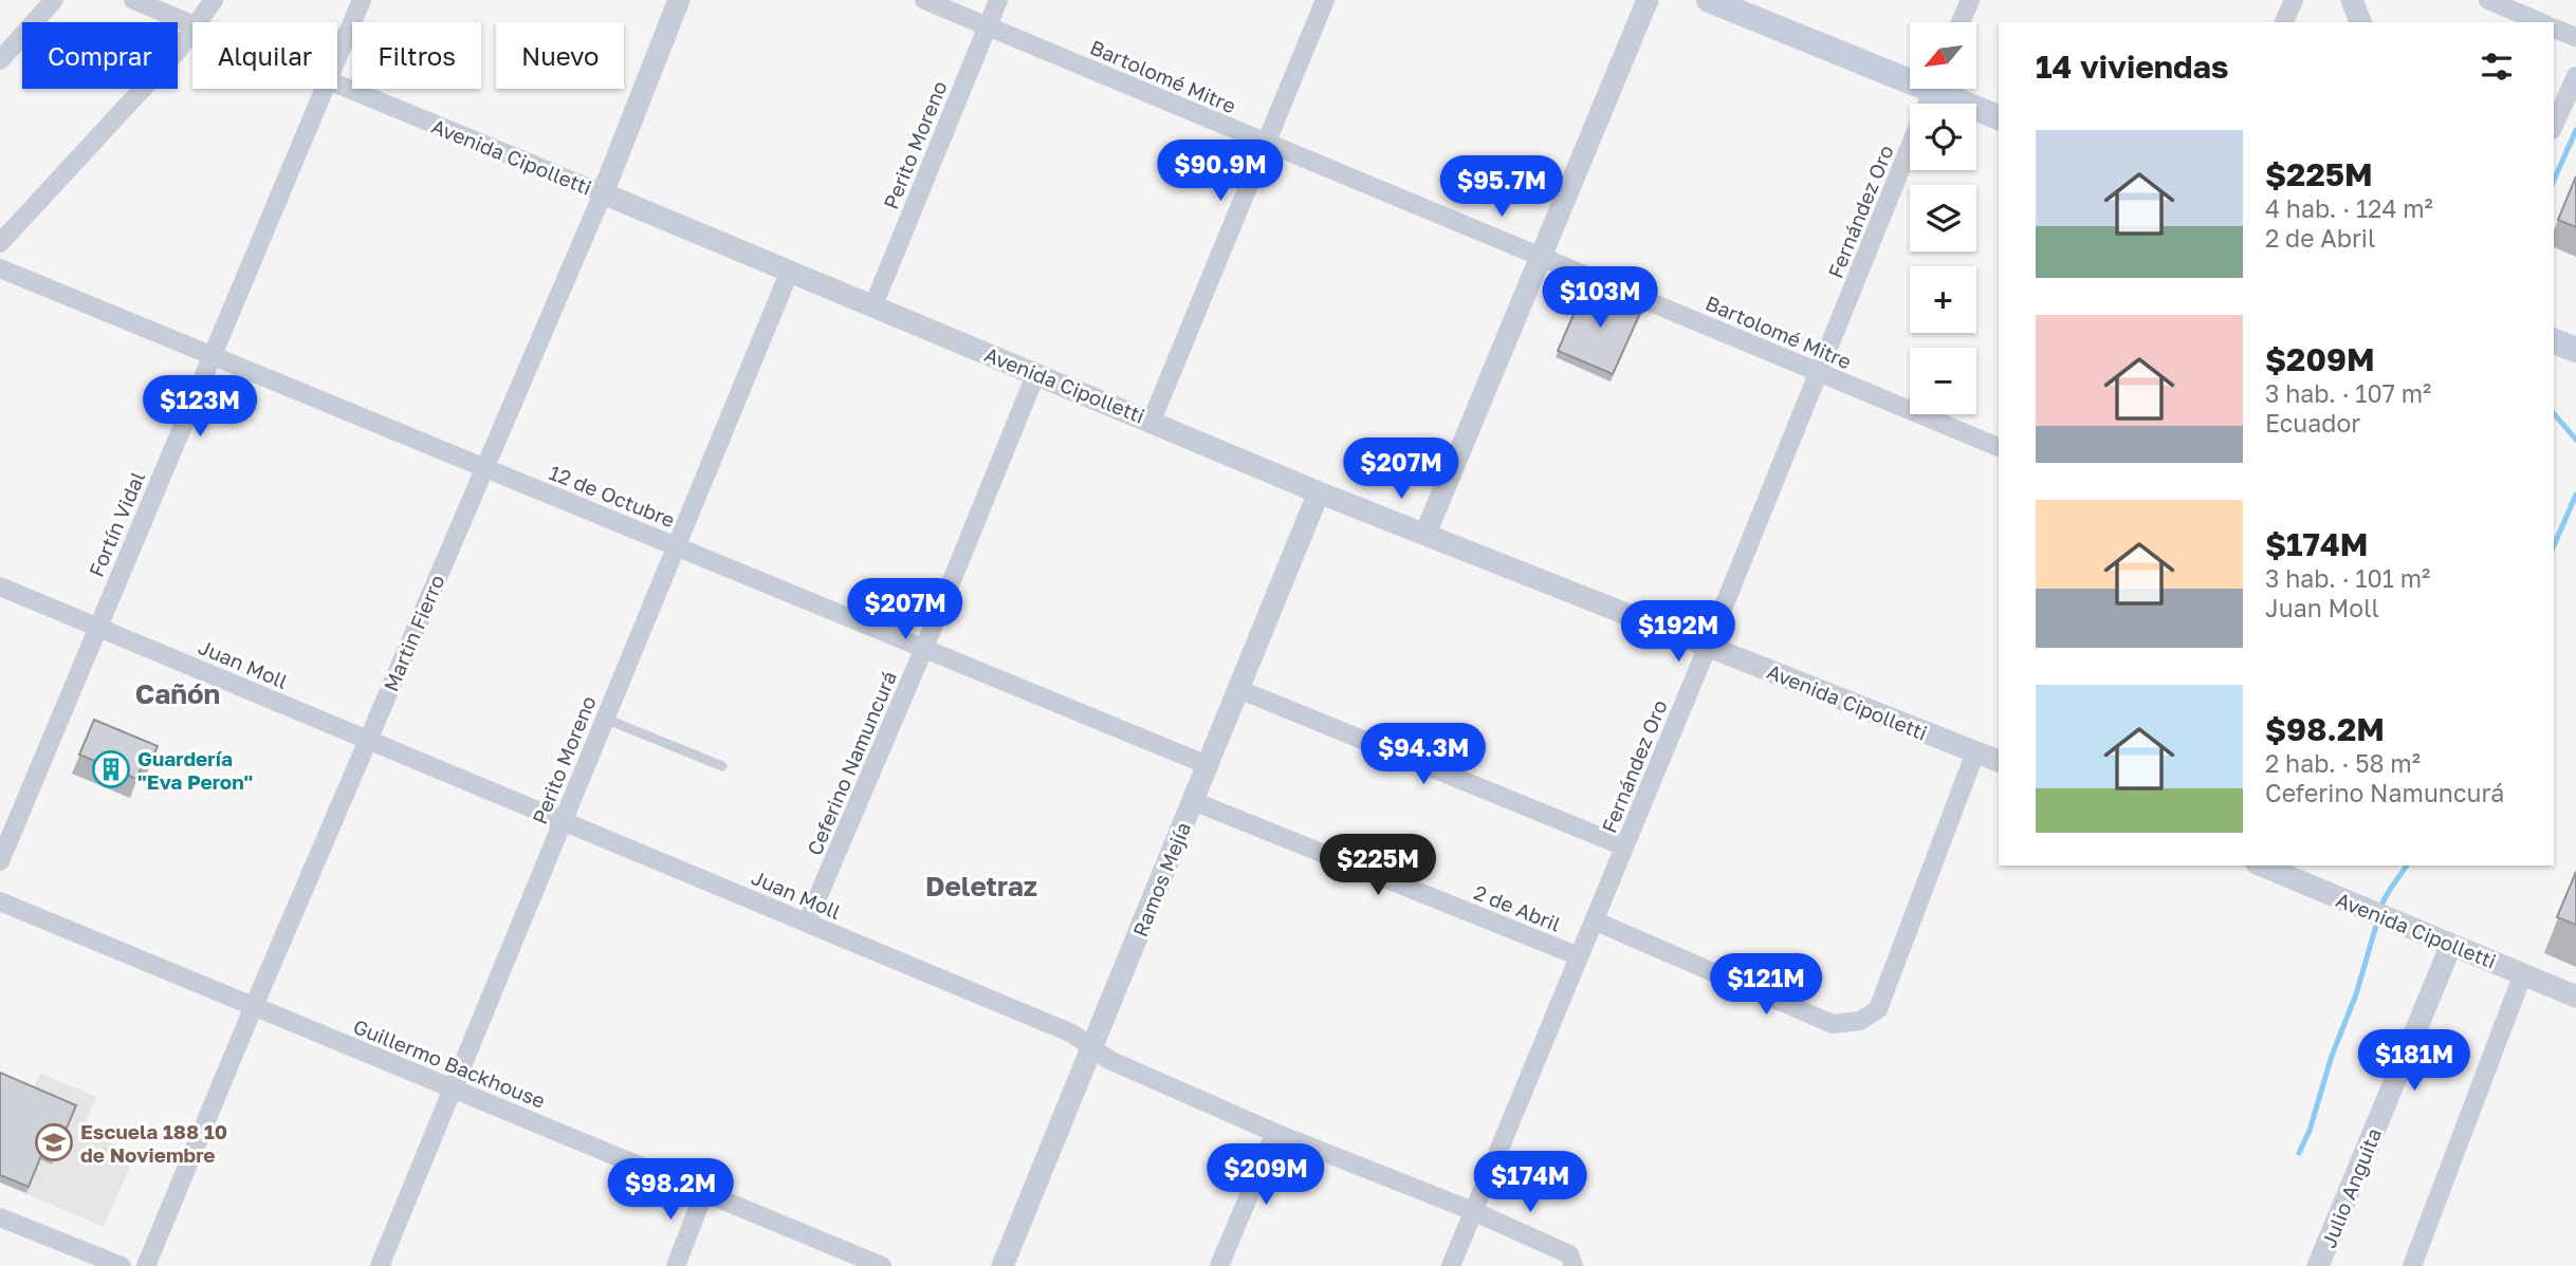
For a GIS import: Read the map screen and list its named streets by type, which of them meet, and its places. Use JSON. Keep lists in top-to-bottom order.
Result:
{
  "streets": {
    "street": [
      "Bartolomé Mitre",
      "Perito Moreno",
      "Avenida Cipolletti",
      "Fernández Oro",
      "12 de Octubre",
      "Fortín Vidal",
      "Martin Fierro",
      "Juan Moll",
      "Ceferino Namuncurá",
      "Ramos Mejía",
      "2 de Abril",
      "Guillermo Backhouse",
      "Julio Anguita"
    ]
  },
  "crossings": [
    ["Bartolomé Mitre", "Perito Moreno"],
    ["Bartolomé Mitre", "Fernández Oro"],
    ["Perito Moreno", "Avenida Cipolletti"],
    ["Perito Moreno", "12 de Octubre"],
    ["Perito Moreno", "Juan Moll"],
    ["Perito Moreno", "Guillermo Backhouse"],
    ["Avenida Cipolletti", "Fernández Oro"],
    ["Avenida Cipolletti", "Martin Fierro"],
    ["Avenida Cipolletti", "Ceferino Namuncurá"],
    ["Avenida Cipolletti", "Ramos Mejía"],
    ["Avenida Cipolletti", "Julio Anguita"],
    ["Fernández Oro", "Juan Moll"],
    ["Fernández Oro", "2 de Abril"],
    ["12 de Octubre", "Fortín Vidal"],
    ["12 de Octubre", "Martin Fierro"],
    ["12 de Octubre", "Ceferino Namuncurá"],
    ["12 de Octubre", "Ramos Mejía"],
    ["Fortín Vidal", "Juan Moll"],
    ["Martin Fierro", "Juan Moll"],
    ["Martin Fierro", "Guillermo Backhouse"],
    ["Juan Moll", "Ceferino Namuncurá"],
    ["Juan Moll", "Ramos Mejía"],
    ["Ramos Mejía", "2 de Abril"]
  ],
  "districts": ["Cañón", "Deletraz"],
  "places": {
    "building": ["Guardería \"Eva Peron\""],
    "school or university": ["Escuela 188 10 de Noviembre"]
  },
  "north": "bottom left",
  "page": {
    "map_buttons": ["+", "−"],
    "chip": [
      "Comprar",
      "Alquilar",
      "Filtros",
      "Nuevo"
    ],
    "heading": "14 viviendas",
    "list": [
      {
        "name": "$225M",
        "note": "4 hab. · 124 m² · 2 de Abril"
      },
      {
        "name": "$209M",
        "note": "3 hab. · 107 m² · Ecuador"
      },
      {
        "name": "$174M",
        "note": "3 hab. · 101 m² · Juan Moll"
      },
      {
        "name": "$98.2M",
        "note": "2 hab. · 58 m² · Ceferino Namuncurá"
      }
    ],
    "price": [
      "$90.9M",
      "$95.7M",
      "$103M",
      "$123M",
      "$207M",
      "$207M",
      "$192M",
      "$94.3M",
      "$225M",
      "$121M",
      "$181M",
      "$209M",
      "$174M",
      "$98.2M"
    ]
  }
}
